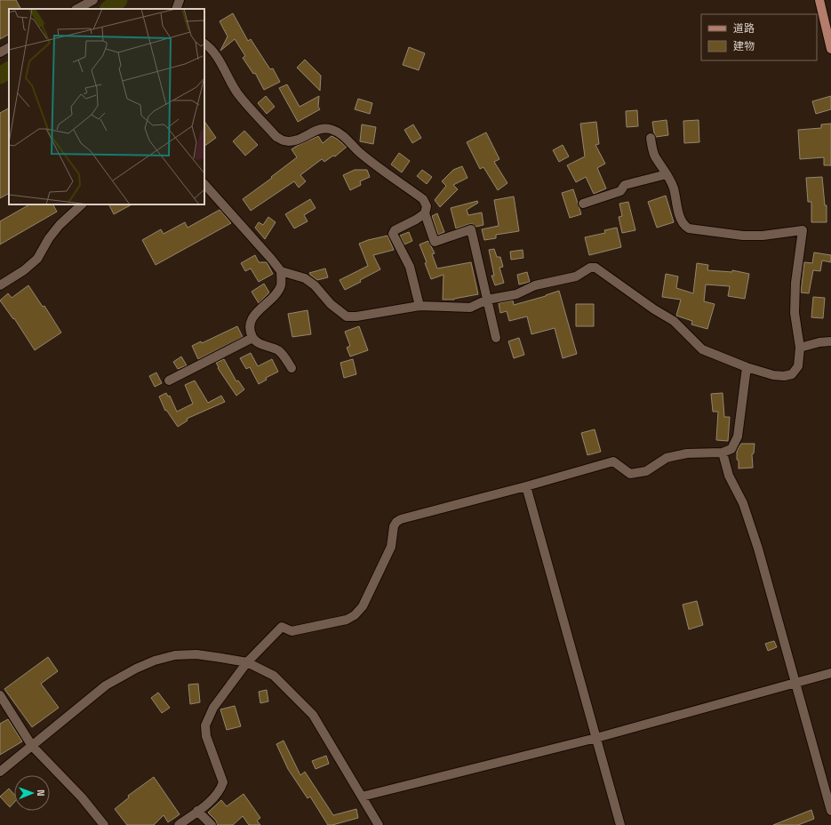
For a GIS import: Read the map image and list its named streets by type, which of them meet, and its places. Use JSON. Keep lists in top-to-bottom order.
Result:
{
  "legend": ["道路", "建物"],
  "north": "right"
}
